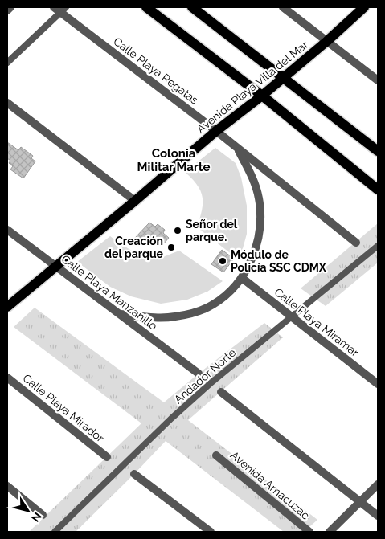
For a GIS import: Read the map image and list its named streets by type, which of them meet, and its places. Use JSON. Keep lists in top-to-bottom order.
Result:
{
  "streets": {
    "main road": ["Avenida Playa Villa del Mar"],
    "street": [
      "Calle Playa Regatas",
      "Calle Playa Manzanillo",
      "Calle Playa Miramar",
      "Andador Norte",
      "Calle Playa Mirador",
      "Avenida Amacuzac"
    ]
  },
  "crossings": [
    ["Calle Playa Regatas", "Avenida Playa Villa del Mar"],
    ["Avenida Playa Villa del Mar", "Calle Playa Manzanillo"],
    ["Calle Playa Miramar", "Andador Norte"]
  ],
  "districts": ["Colonia Militar Marte"],
  "places": ["Señor del parque.", "Creación del parque", "Módulo de Policía SSC CDMX"],
  "north": "bottom right"
}
